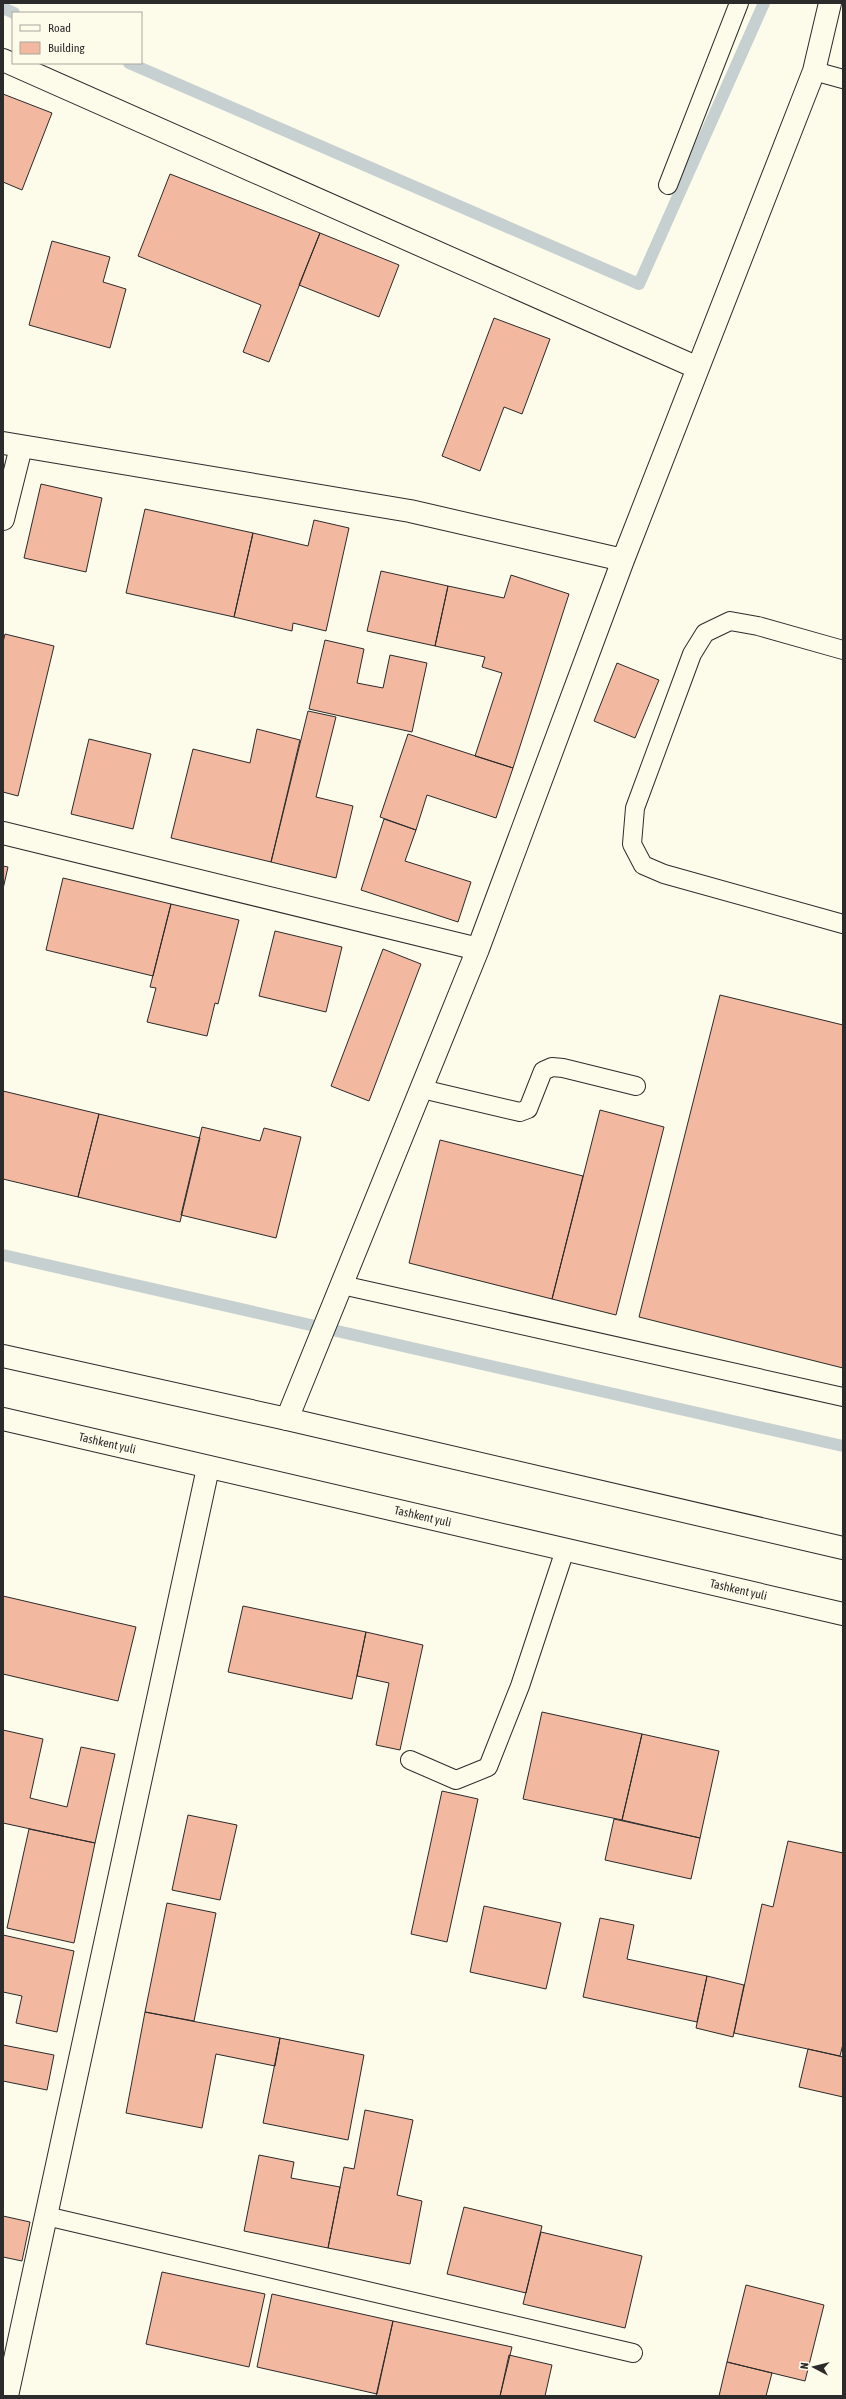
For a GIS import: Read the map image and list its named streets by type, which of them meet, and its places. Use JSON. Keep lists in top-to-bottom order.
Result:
{
  "streets": {
    "main road": ["Tashkent yuli"]
  },
  "legend": ["Road", "Building"],
  "north": "left"
}
